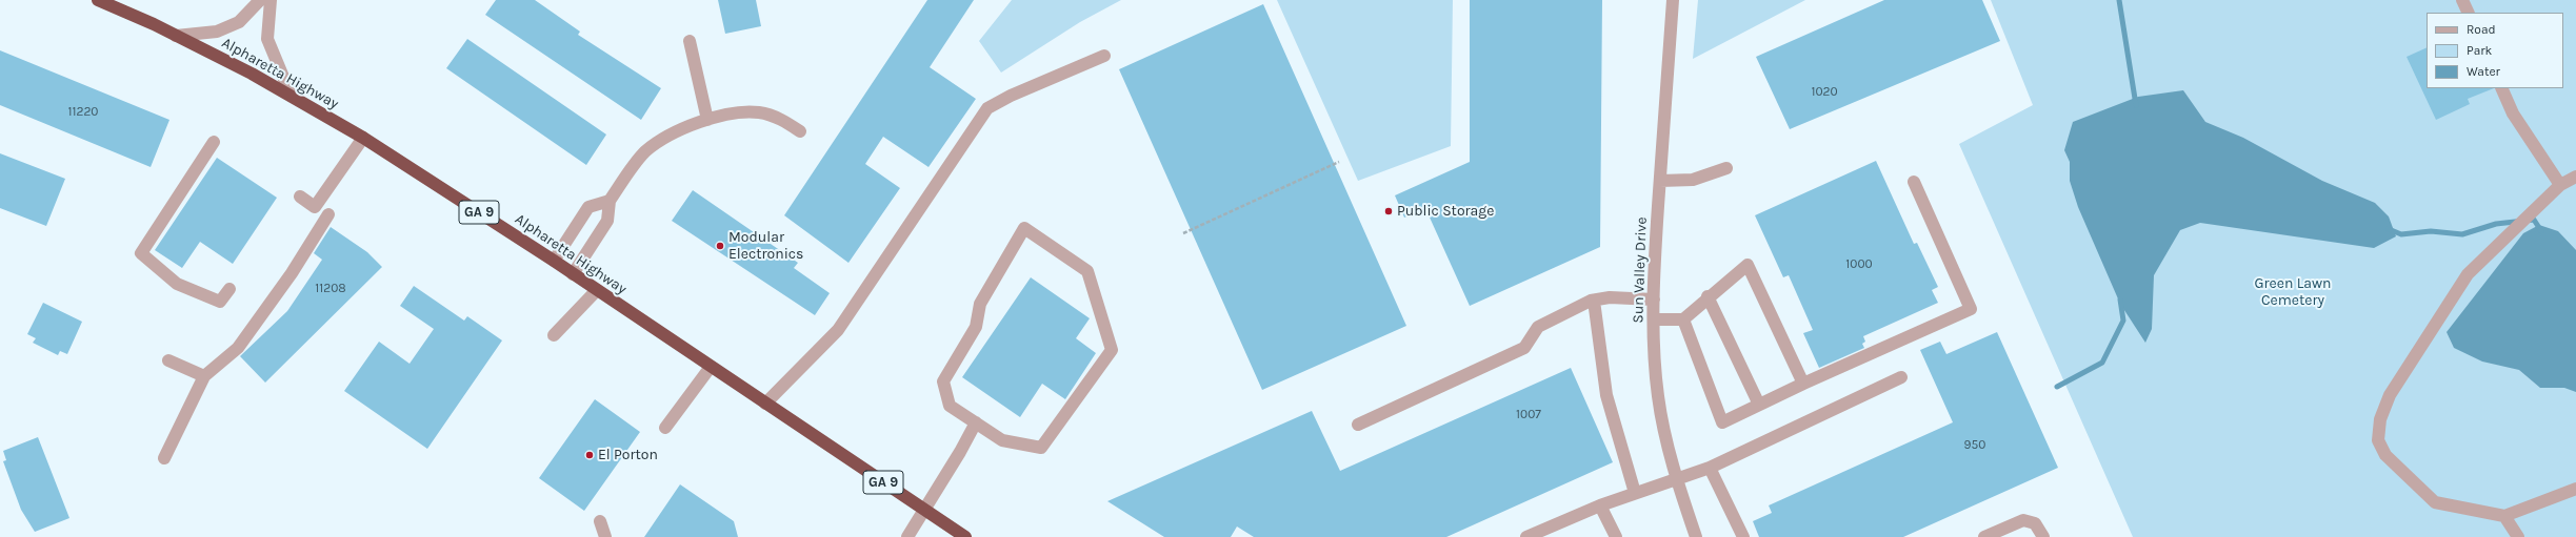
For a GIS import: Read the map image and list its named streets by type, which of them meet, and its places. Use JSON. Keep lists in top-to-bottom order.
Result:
{
  "streets": {
    "highway": ["Alpharetta Highway", "GA 9"],
    "street": ["Sun Valley Drive"]
  },
  "parks": ["Green Lawn Cemetery"],
  "places": ["Public Storage", "Modular Electronics", "El Porton"],
  "house_numbers": [
    "1020",
    "11220",
    "1000",
    "11208",
    "1007",
    "950"
  ],
  "legend": ["Road", "Park", "Water"]
}
